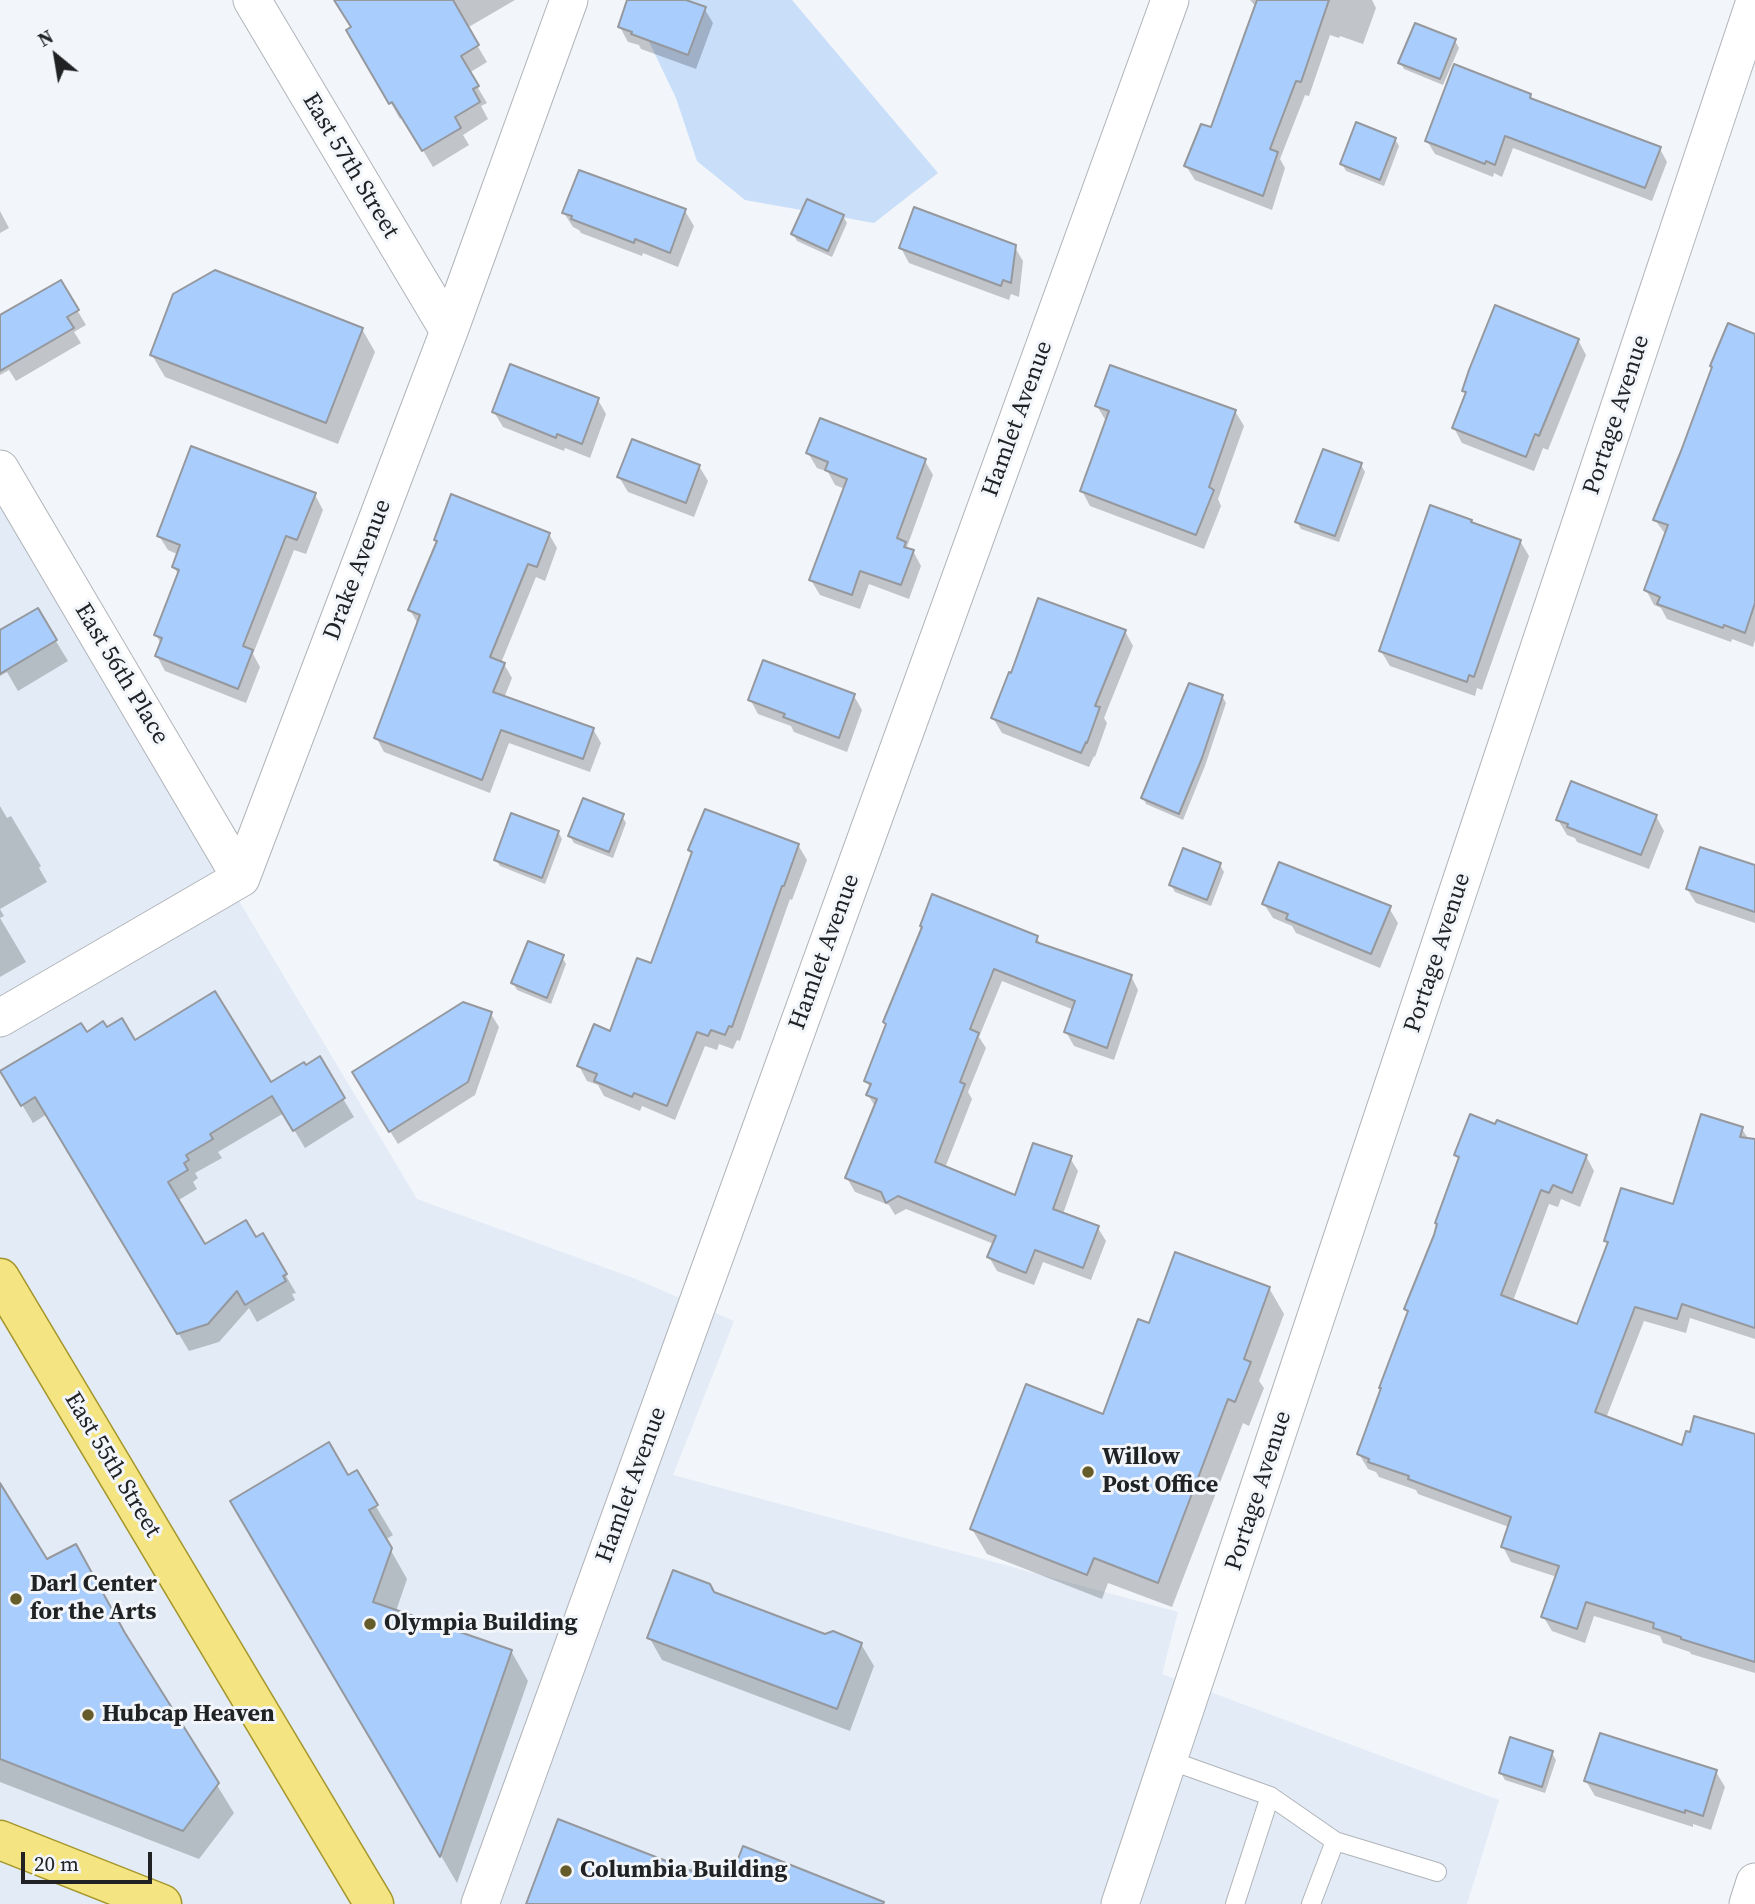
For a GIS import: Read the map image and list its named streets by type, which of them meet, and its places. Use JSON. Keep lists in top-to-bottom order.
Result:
{
  "streets": {
    "main road": ["East 55th Street"],
    "street": [
      "East 57th Street",
      "Portage Avenue",
      "Hamlet Avenue",
      "Drake Avenue",
      "East 56th Place"
    ]
  },
  "crossings": [
    ["East 57th Street", "Drake Avenue"],
    ["Drake Avenue", "East 56th Place"]
  ],
  "places": [
    "Willow Post Office",
    "Darl Center for the Arts",
    "Olympia Building",
    "Hubcap Heaven",
    "Columbia Building"
  ],
  "scale_bar": "20 m",
  "north": "top left"
}
